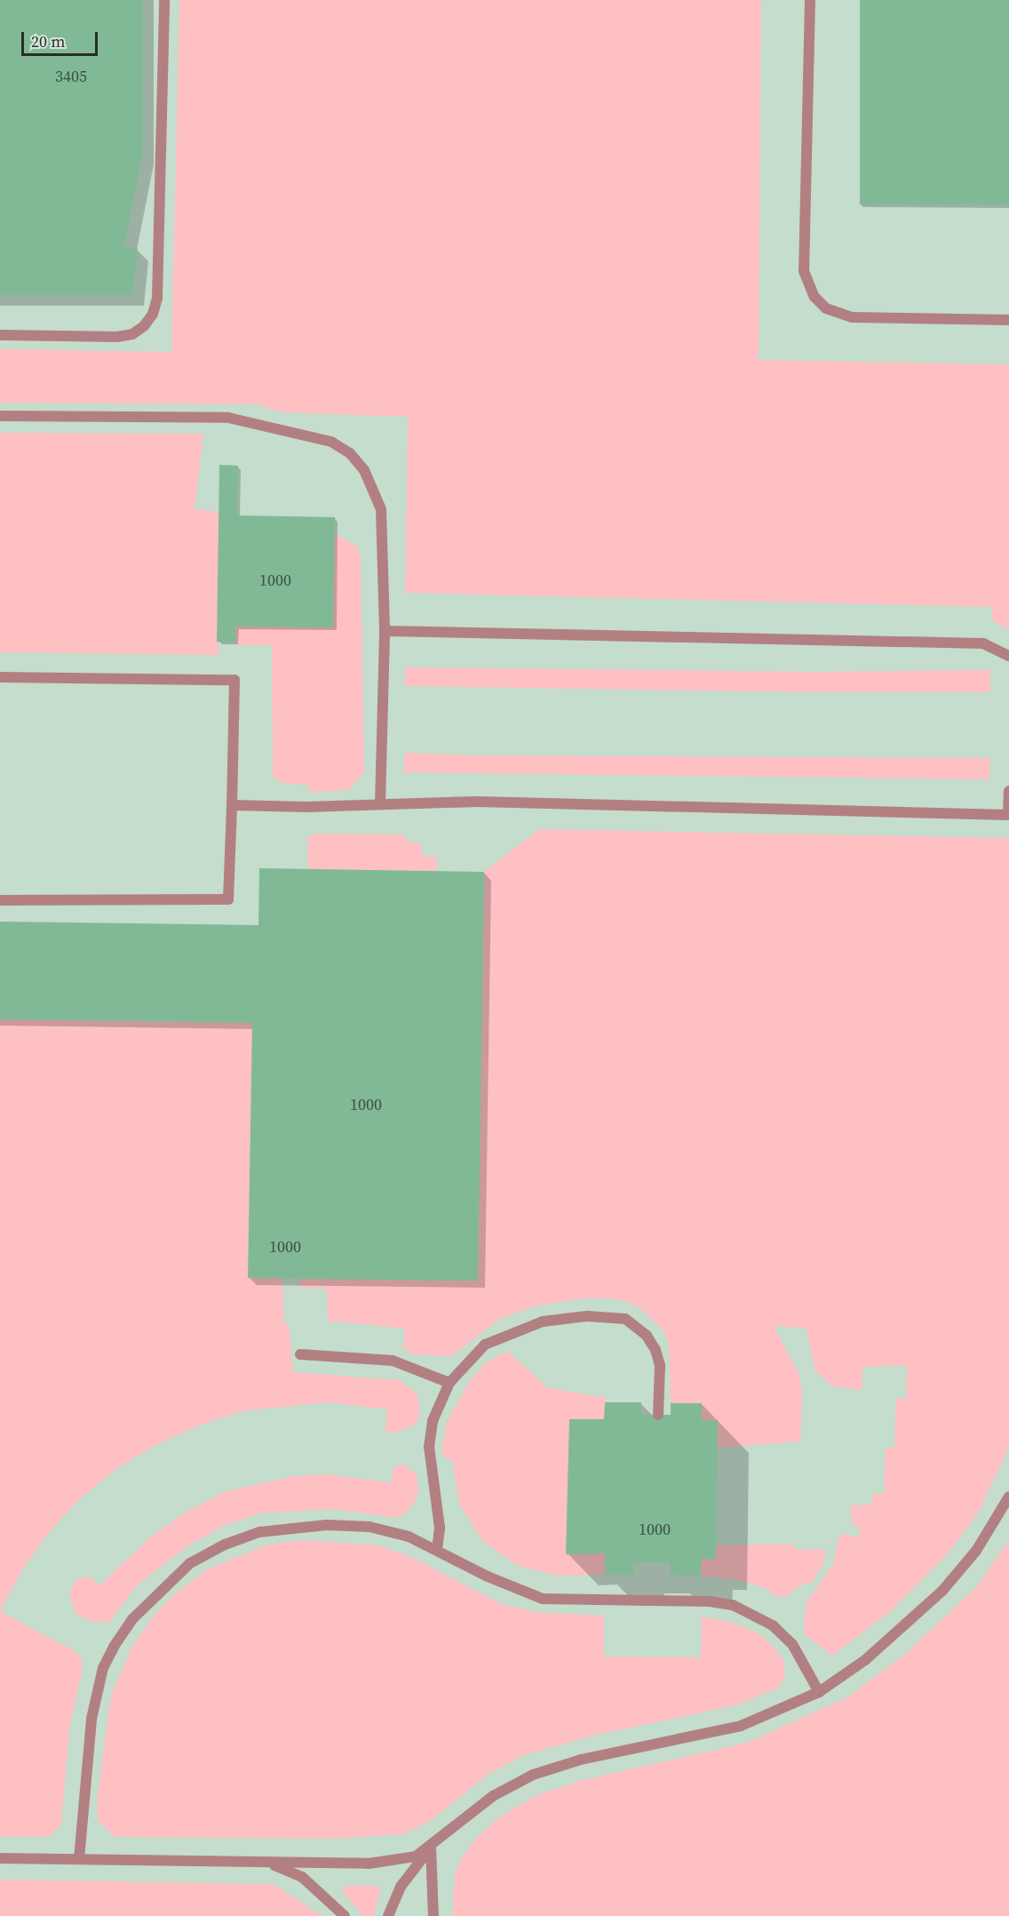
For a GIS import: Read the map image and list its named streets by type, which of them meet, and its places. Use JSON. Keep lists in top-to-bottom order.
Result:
{
  "house_numbers": [
    "3405",
    "1000",
    "1000",
    "1000",
    "1000"
  ],
  "scale_bar": "20 m"
}
